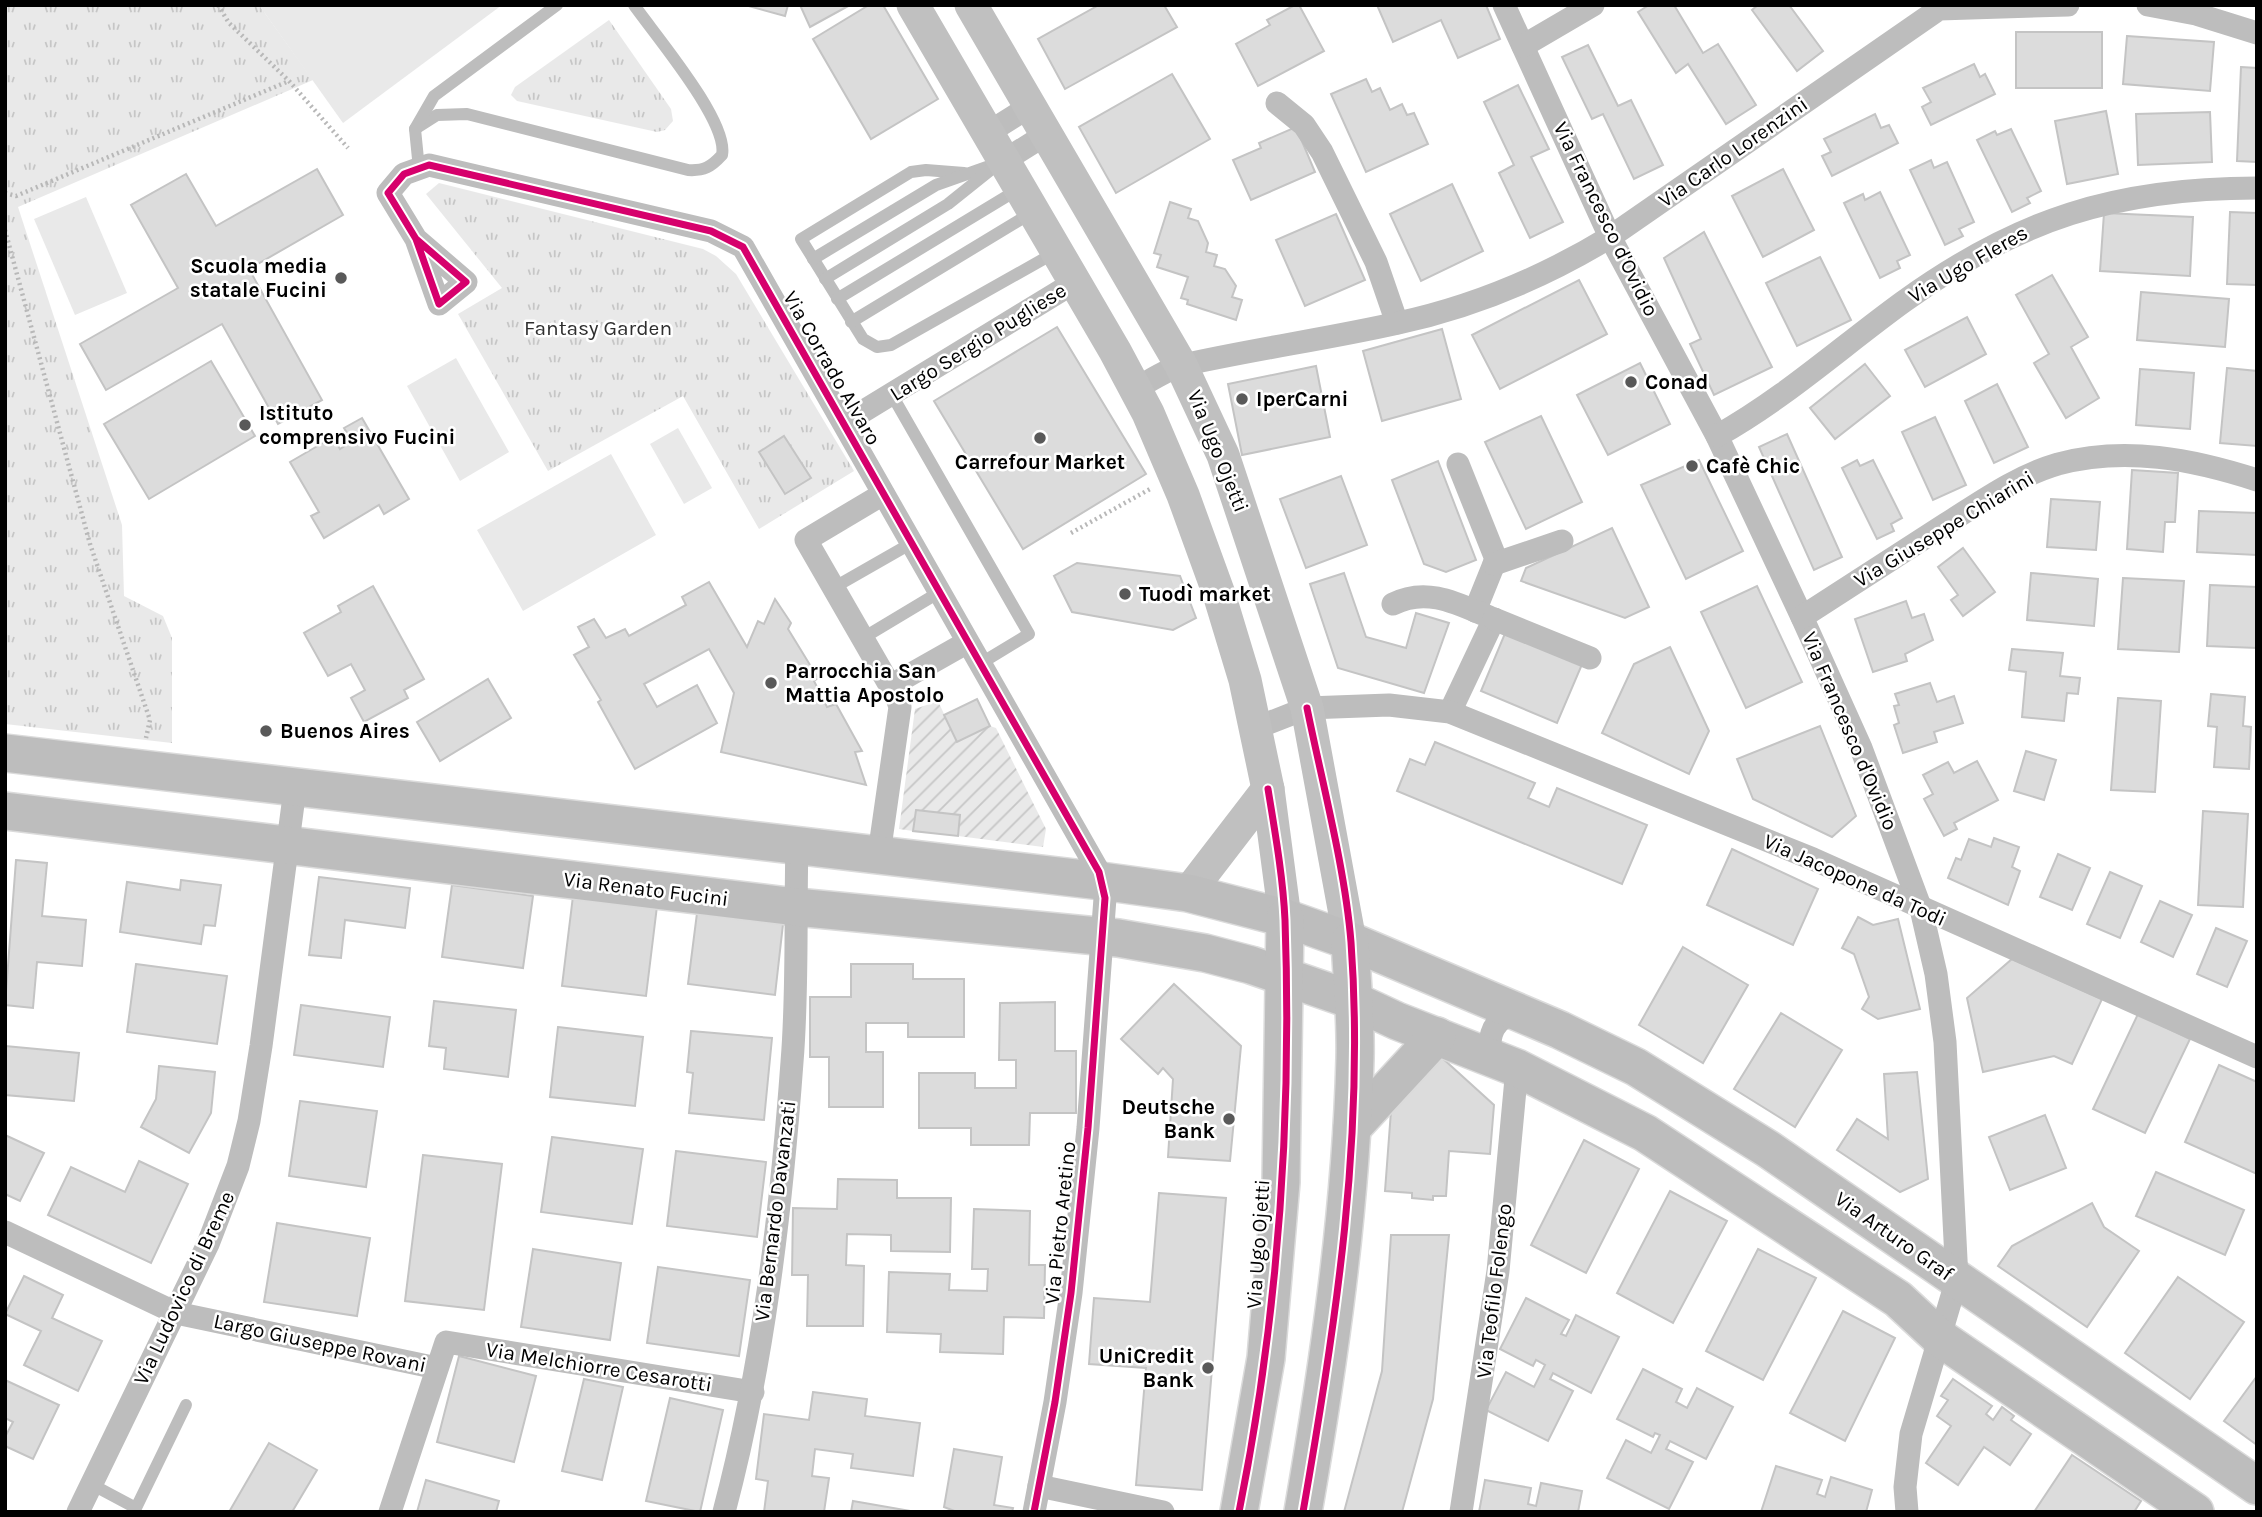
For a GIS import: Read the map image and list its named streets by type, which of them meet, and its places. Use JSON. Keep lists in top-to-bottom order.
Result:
{
  "streets": {
    "main road": ["Via Ugo Ojetti", "Via Renato Fucini", "Via Arturo Graf"],
    "street": [
      "Via Carlo Lorenzini",
      "Via Francesco d'Ovidio",
      "Via Ugo Fleres",
      "Largo Sergio Pugliese",
      "Via Corrado Alvaro",
      "Via Giuseppe Chiarini",
      "Via Jacopone da Todi",
      "Via Bernardo Davanzati",
      "Via Pietro Aretino",
      "Via Ludovico di Breme",
      "Via Teofilo Folengo",
      "Largo Giuseppe Rovani",
      "Via Melchiorre Cesarotti"
    ]
  },
  "crossings": [
    ["Via Carlo Lorenzini", "Via Francesco d'Ovidio"],
    ["Via Carlo Lorenzini", "Via Ugo Ojetti"],
    ["Via Francesco d'Ovidio", "Via Ugo Fleres"],
    ["Via Francesco d'Ovidio", "Via Giuseppe Chiarini"],
    ["Via Francesco d'Ovidio", "Via Jacopone da Todi"],
    ["Via Francesco d'Ovidio", "Via Arturo Graf"],
    ["Largo Sergio Pugliese", "Via Corrado Alvaro"],
    ["Via Corrado Alvaro", "Via Pietro Aretino"],
    ["Via Ugo Ojetti", "Via Jacopone da Todi"],
    ["Via Ugo Ojetti", "Via Renato Fucini"],
    ["Via Ugo Ojetti", "Via Arturo Graf"],
    ["Via Renato Fucini", "Via Bernardo Davanzati"],
    ["Via Renato Fucini", "Via Pietro Aretino"],
    ["Via Renato Fucini", "Via Ludovico di Breme"],
    ["Via Bernardo Davanzati", "Via Melchiorre Cesarotti"],
    ["Via Ludovico di Breme", "Largo Giuseppe Rovani"],
    ["Largo Giuseppe Rovani", "Via Melchiorre Cesarotti"]
  ],
  "parks": ["Fantasy Garden"],
  "places": [
    "Scuola media statale Fucini",
    "Conad",
    "IperCarni",
    "Istituto comprensivo Fucini",
    "Carrefour Market",
    "Cafè Chic",
    "Tuodì market",
    "Parrocchia San Mattia Apostolo",
    "Buenos Aires",
    "Deutsche Bank",
    "UniCredit Bank"
  ]
}
